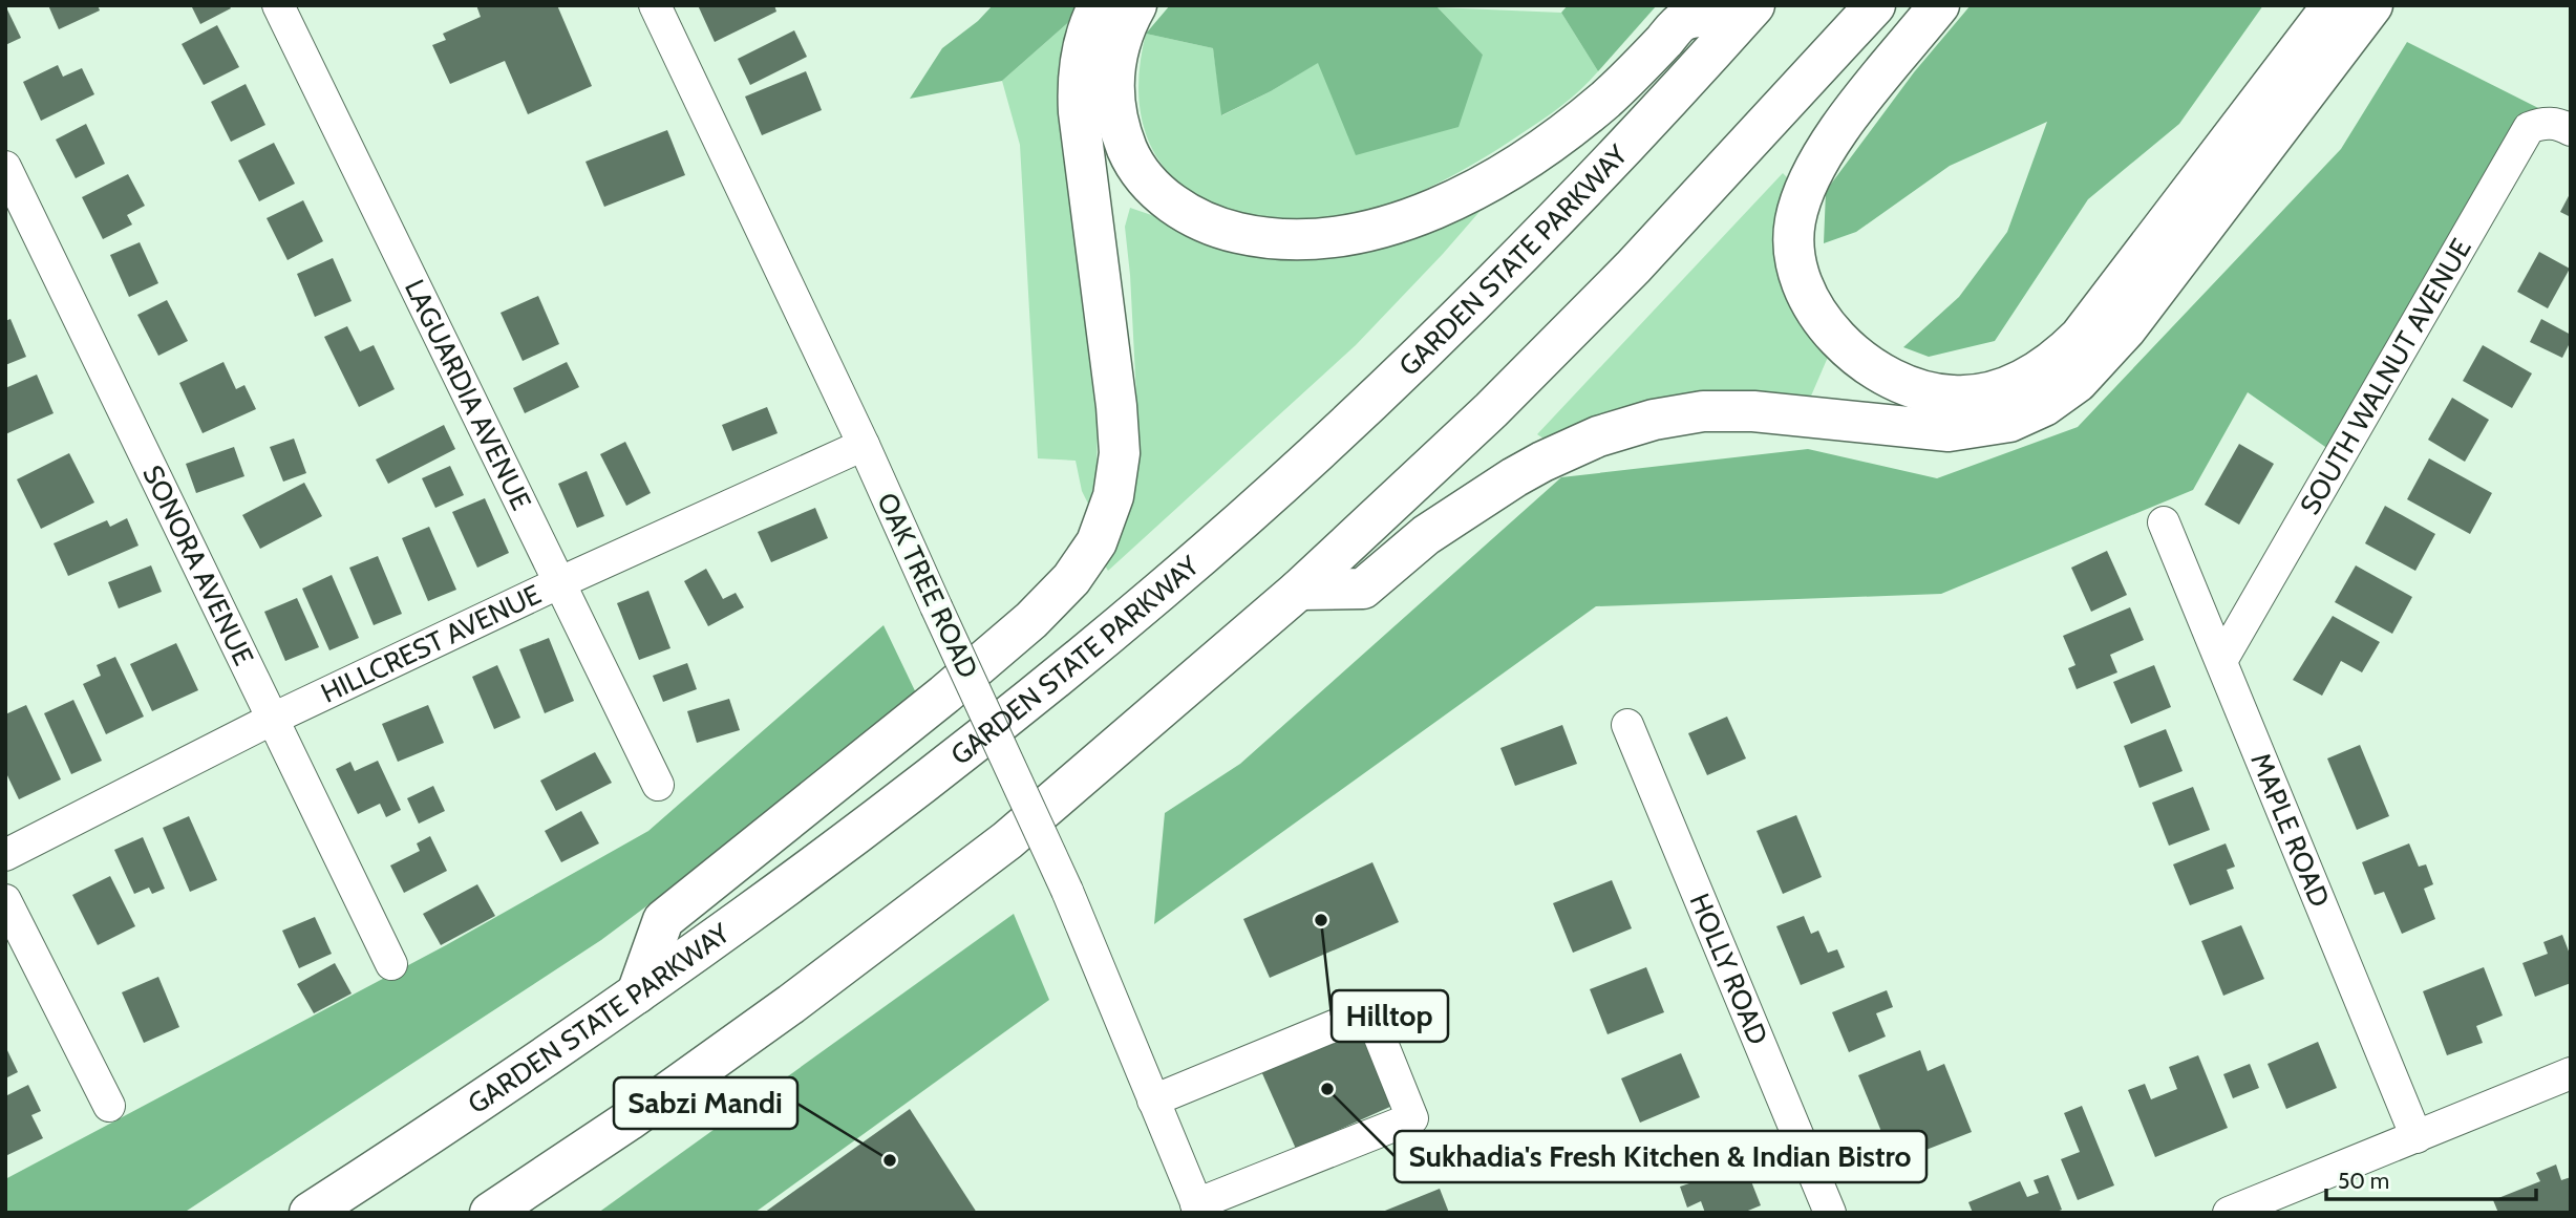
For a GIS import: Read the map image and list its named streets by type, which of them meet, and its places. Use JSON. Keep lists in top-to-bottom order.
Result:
{
  "streets": {
    "highway": ["GARDEN STATE PARKWAY"],
    "street": [
      "SOUTH WALNUT AVENUE",
      "LAGUARDIA AVENUE",
      "SONORA AVENUE",
      "OAK TREE ROAD",
      "HILLCREST AVENUE",
      "MAPLE ROAD",
      "HOLLY ROAD"
    ]
  },
  "crossings": [
    ["SOUTH WALNUT AVENUE", "MAPLE ROAD"],
    ["LAGUARDIA AVENUE", "HILLCREST AVENUE"],
    ["SONORA AVENUE", "HILLCREST AVENUE"],
    ["OAK TREE ROAD", "HILLCREST AVENUE"]
  ],
  "places": ["Hilltop", "Sukhadia's Fresh Kitchen & Indian Bistro", "Sabzi Mandi"],
  "scale_bar": "50 m"
}
